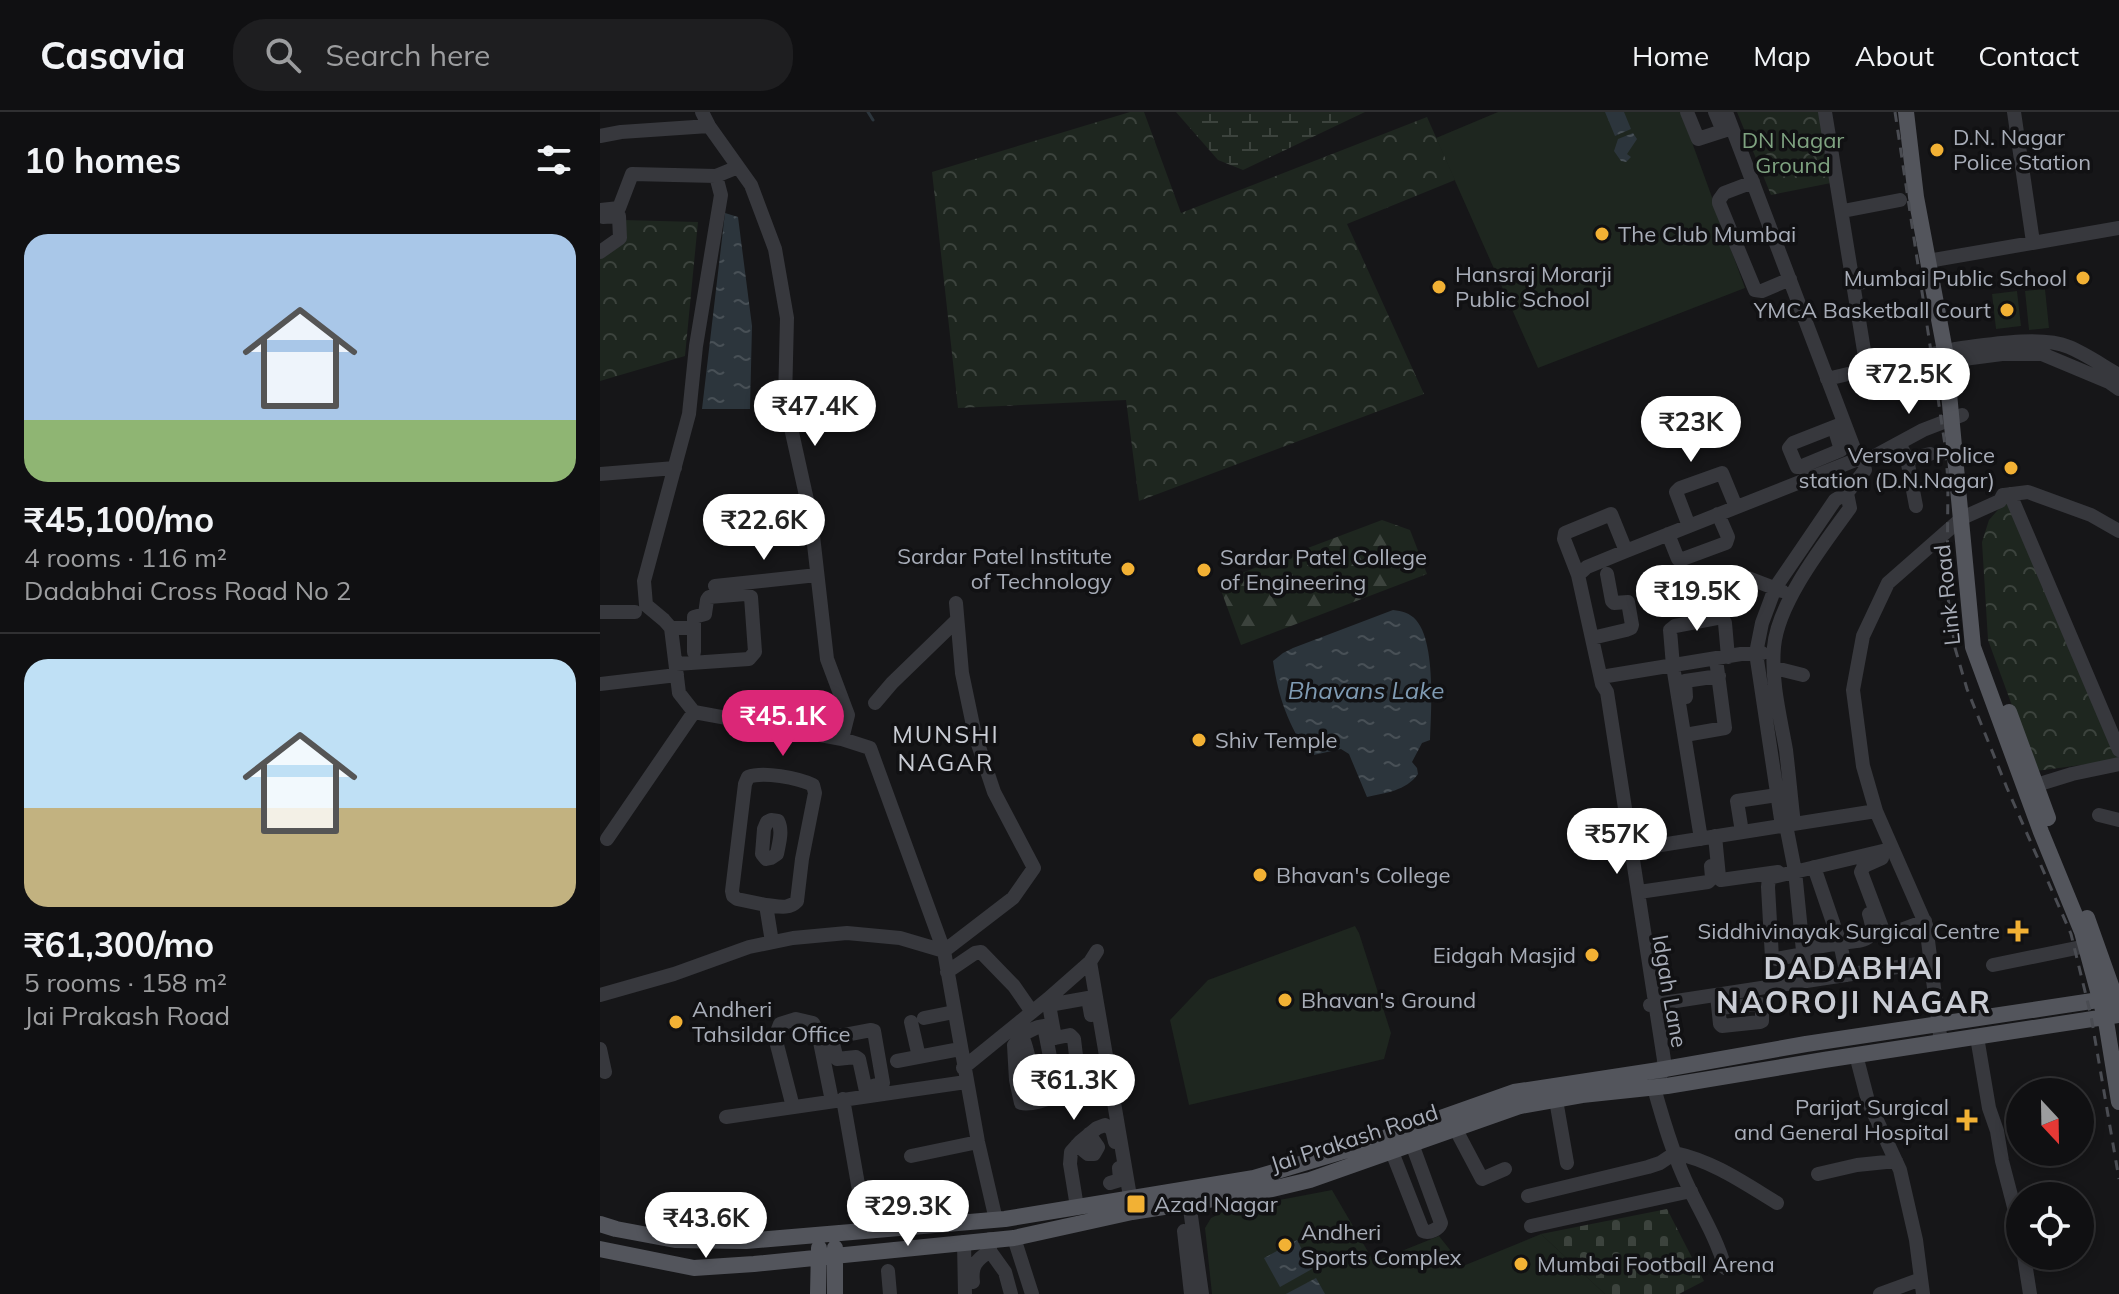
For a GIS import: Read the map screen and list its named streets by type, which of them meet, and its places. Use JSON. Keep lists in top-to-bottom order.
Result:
{
  "streets": {
    "main road": ["Link Road", "Jai Prakash Road"],
    "street": ["Idgah Lane"]
  },
  "crossings": [
    ["Link Road", "Jai Prakash Road"],
    ["Idgah Lane", "Jai Prakash Road"]
  ],
  "districts": ["MUNSHI NAGAR", "DADABHAI NAOROJI NAGAR"],
  "water": ["Bhavans Lake"],
  "parks": ["DN Nagar Ground"],
  "places": {
    "other": [
      "D.N. Nagar Police Station",
      "The Club Mumbai",
      "Mumbai Public School",
      "Hansraj Morarji Public School",
      "YMCA Basketball Court",
      "Versova Police station (D.N.Nagar)",
      "Sardar Patel Institute of Technology",
      "Sardar Patel College of Engineering",
      "Shiv Temple",
      "Bhavan's College",
      "Eidgah Masjid",
      "Bhavan's Ground",
      "Andheri Tahsildar Office",
      "Andheri Sports Complex",
      "Mumbai Football Arena"
    ],
    "health": ["Siddhivinayak Surgical Centre", "Parijat Surgical and General Hospital"],
    "transit": ["Azad Nagar"]
  },
  "north": "bottom",
  "page": {
    "header": "Casavia",
    "search": "Search here",
    "nav": [
      "Home",
      "Map",
      "About",
      "Contact"
    ],
    "heading": "10 homes",
    "list": [
      {
        "name": "₹45,100/mo",
        "note": "4 rooms · 116 m² · Dadabhai Cross Road No 2"
      },
      {
        "name": "₹61,300/mo",
        "note": "5 rooms · 158 m² · Jai Prakash Road"
      }
    ],
    "price": [
      "₹72.5K",
      "₹47.4K",
      "₹23K",
      "₹22.6K",
      "₹19.5K",
      "₹45.1K",
      "₹57K",
      "₹61.3K",
      "₹29.3K",
      "₹43.6K"
    ]
  }
}
